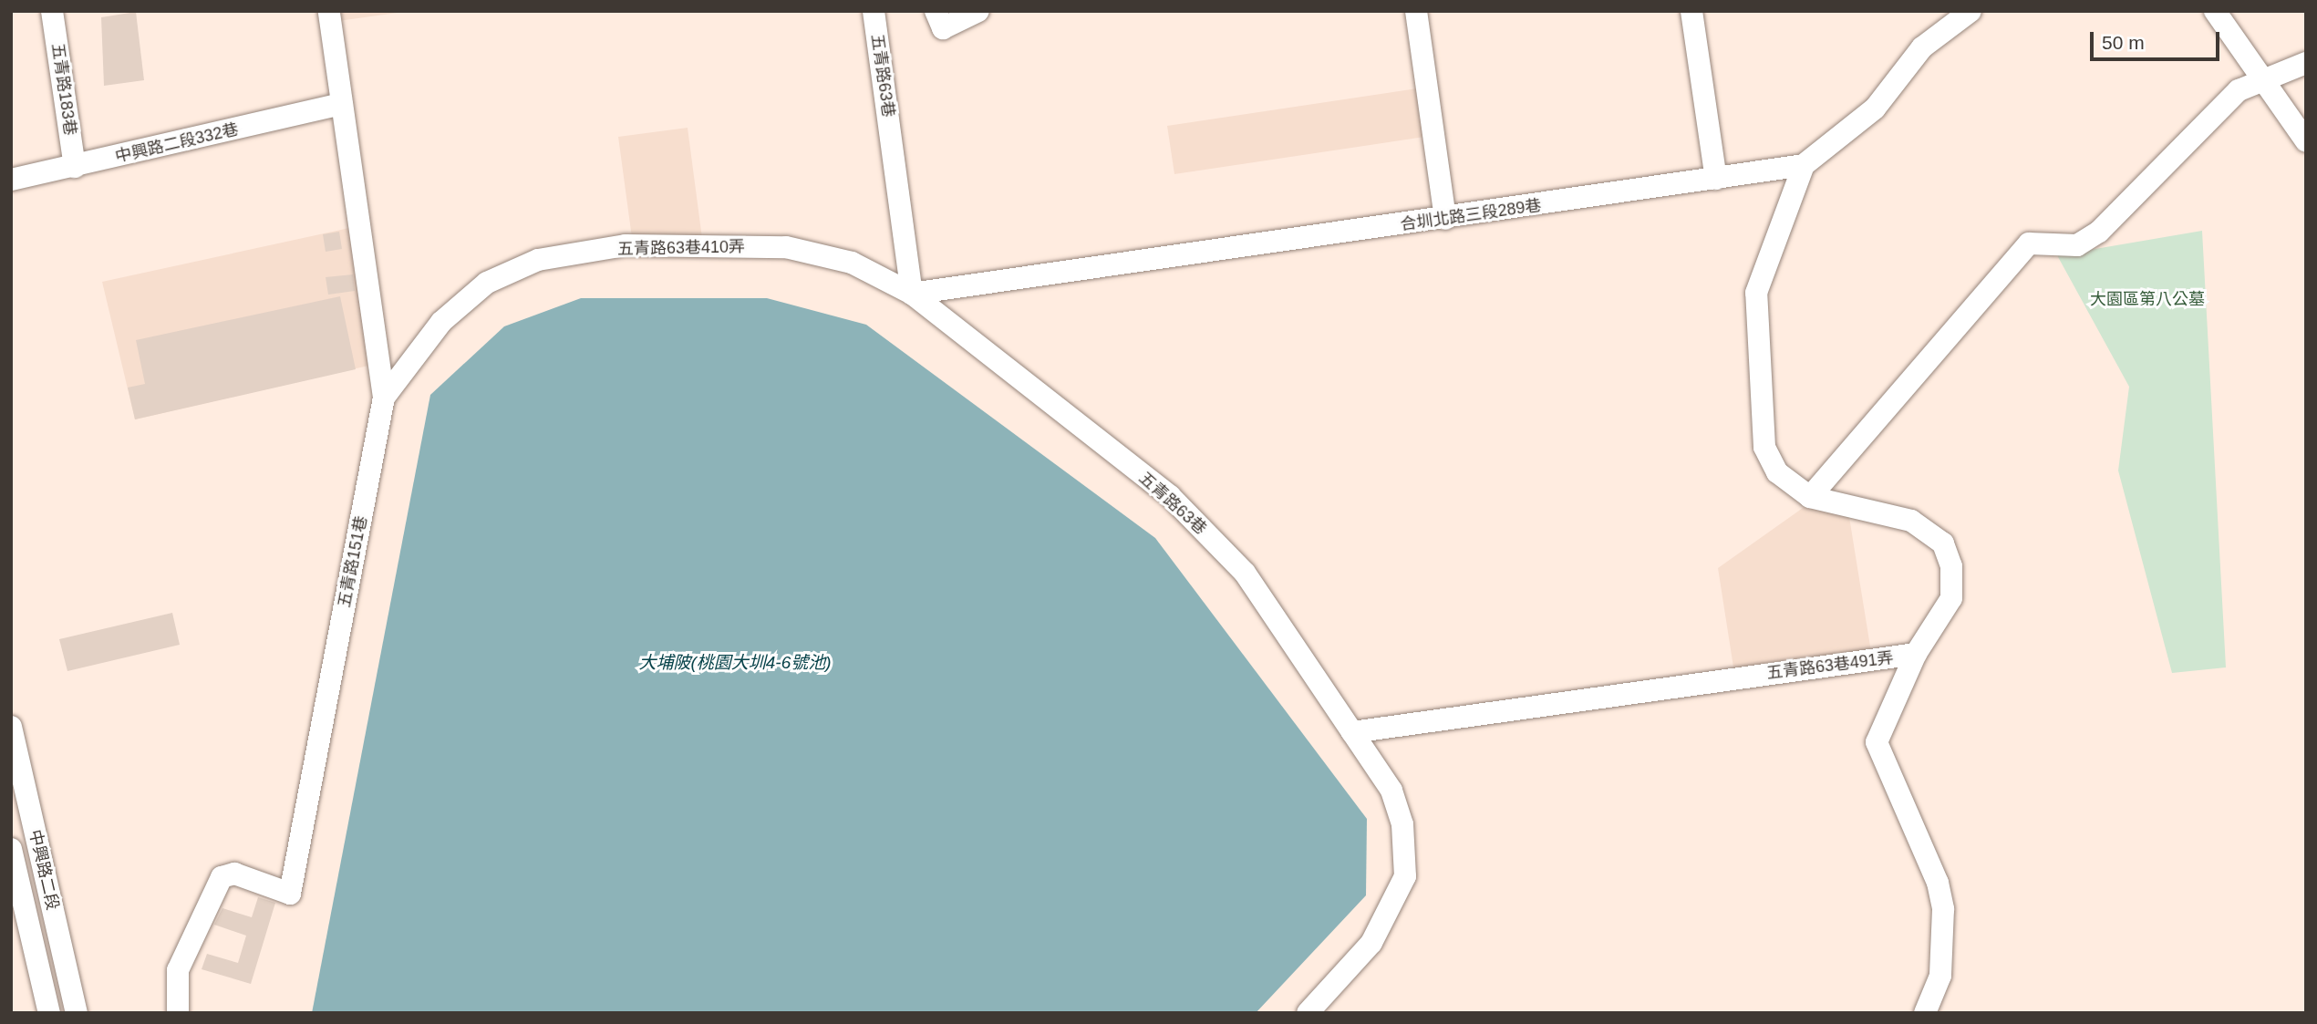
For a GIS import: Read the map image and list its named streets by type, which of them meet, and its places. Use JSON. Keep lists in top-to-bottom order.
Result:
{
  "streets": {
    "street": [
      "五青路63巷",
      "五青路183巷",
      "中興路二段332巷",
      "合圳北路三段289巷",
      "五青路63巷410弄",
      "五青路151巷",
      "五青路63巷491弄",
      "中興路二段"
    ]
  },
  "crossings": [
    ["五青路63巷", "合圳北路三段289巷"],
    ["五青路63巷", "五青路63巷410弄"],
    ["五青路63巷", "五青路63巷491弄"],
    ["五青路183巷", "中興路二段332巷"],
    ["中興路二段332巷", "五青路151巷"],
    ["合圳北路三段289巷", "五青路63巷410弄"],
    ["合圳北路三段289巷", "五青路63巷491弄"],
    ["五青路63巷410弄", "五青路151巷"]
  ],
  "water": ["大埔陂(桃園大圳4-6號池)"],
  "parks": ["大園區第八公墓"],
  "scale_bar": "50 m"
}
